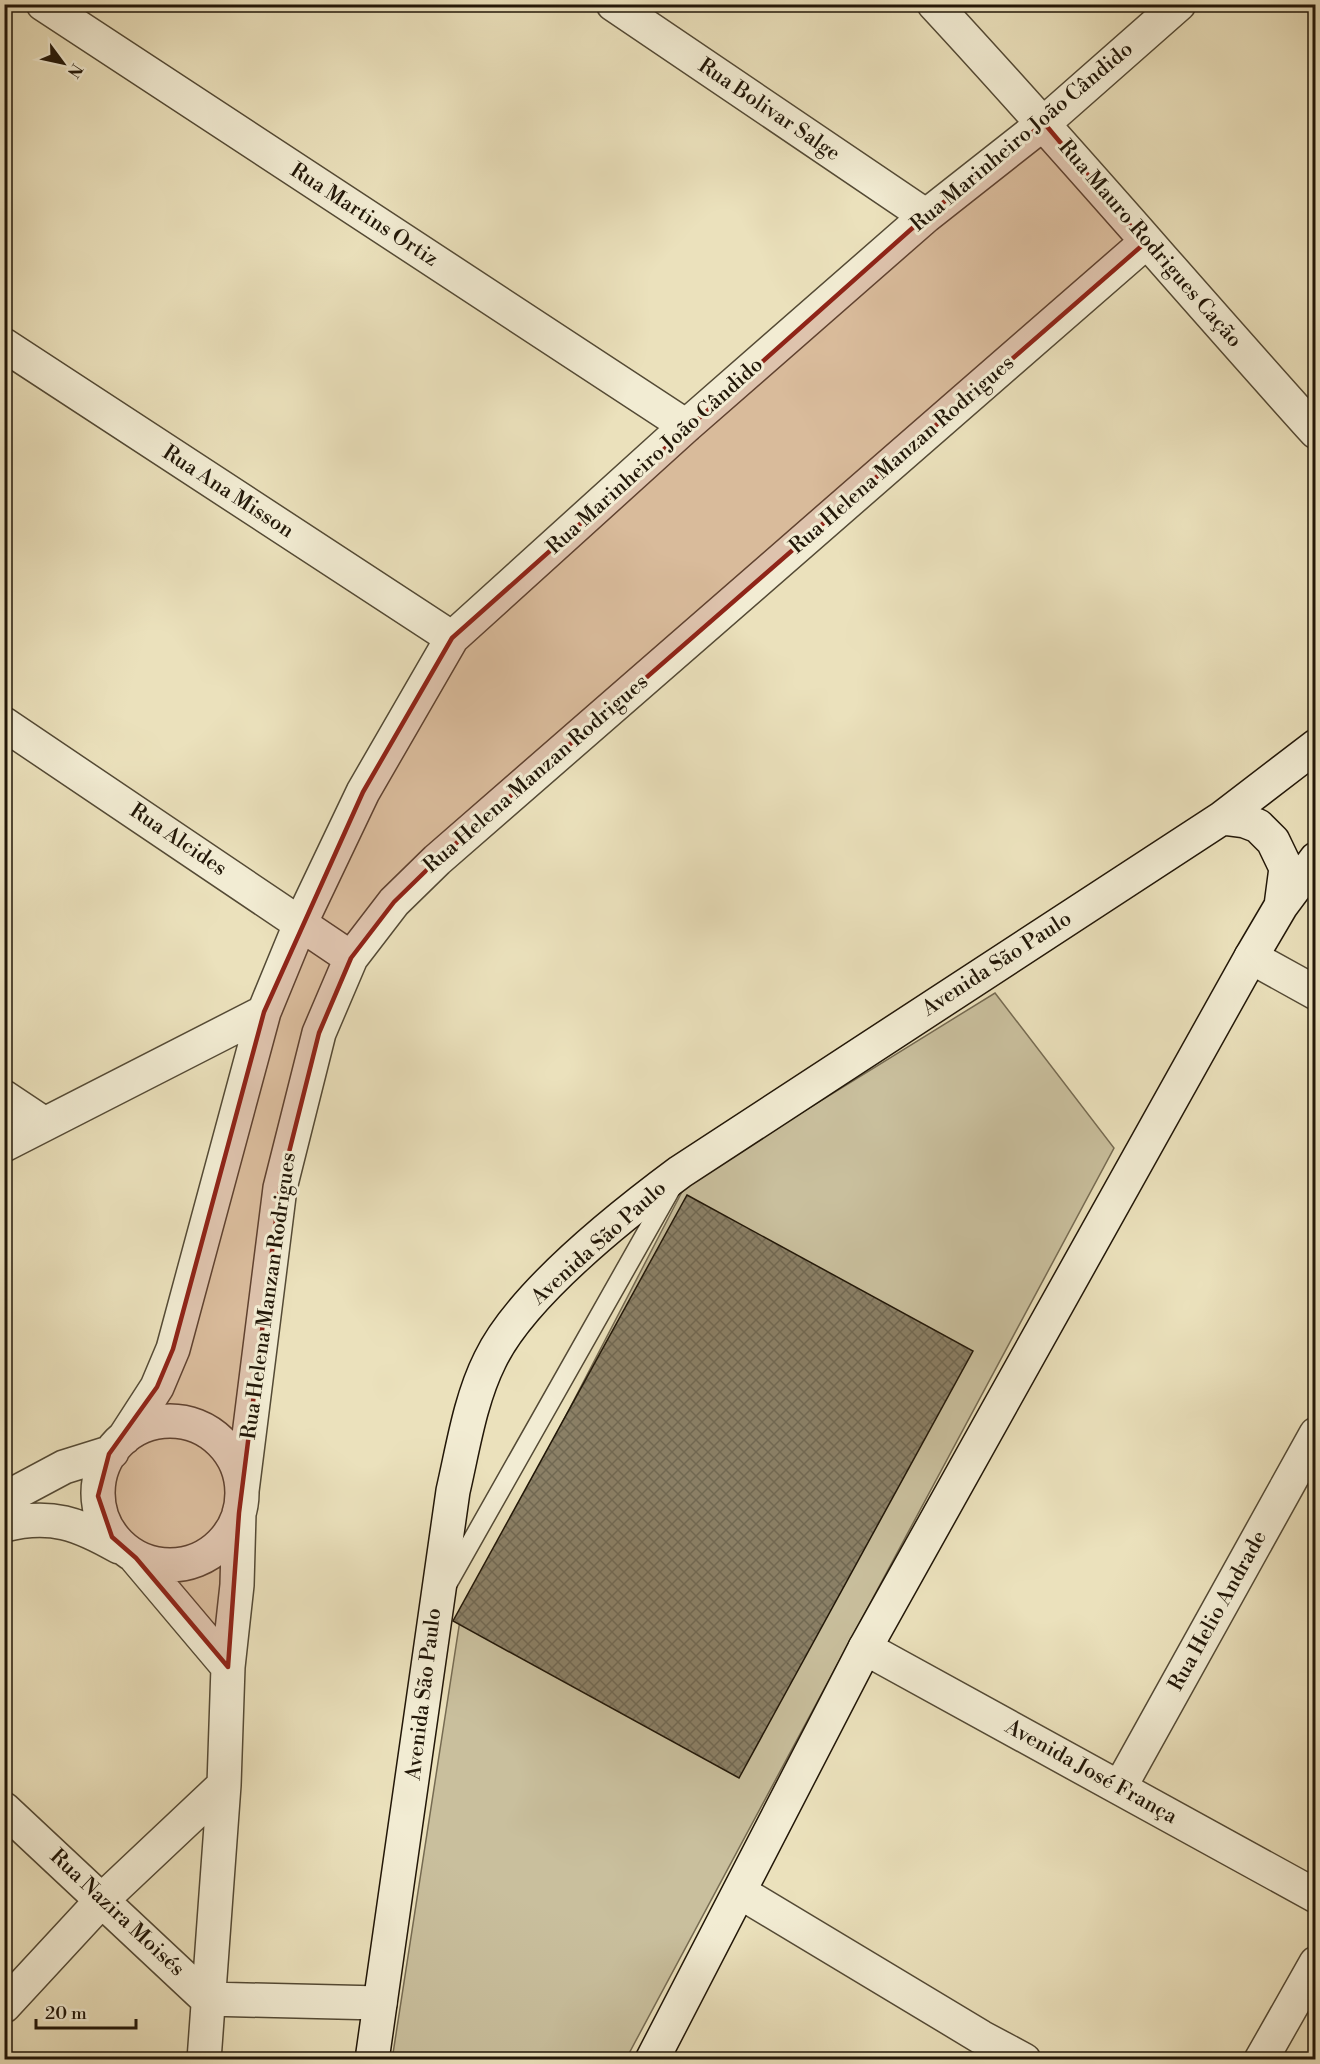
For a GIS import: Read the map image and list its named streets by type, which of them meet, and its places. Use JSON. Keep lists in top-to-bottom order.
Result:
{
  "streets": {
    "street": [
      "Rua Bolivar Salge",
      "Rua Marinheiro João Cândido",
      "Rua Martins Ortiz",
      "Rua Mauro Rodrigues Cação",
      "Rua Helena Manzan Rodrigues",
      "Rua Ana Misson",
      "Rua Alcides",
      "Avenida São Paulo",
      "Rua Helio Andrade",
      "Avenida José França",
      "Rua Nazira Moisés"
    ]
  },
  "crossings": [
    ["Rua Bolivar Salge", "Rua Marinheiro João Cândido"],
    ["Rua Marinheiro João Cândido", "Rua Martins Ortiz"],
    ["Rua Marinheiro João Cândido", "Rua Mauro Rodrigues Cação"],
    ["Rua Marinheiro João Cândido", "Rua Ana Misson"],
    ["Rua Marinheiro João Cândido", "Rua Alcides"],
    ["Rua Mauro Rodrigues Cação", "Rua Helena Manzan Rodrigues"],
    ["Rua Helena Manzan Rodrigues", "Rua Alcides"],
    ["Rua Helena Manzan Rodrigues", "Rua Nazira Moisés"],
    ["Rua Helio Andrade", "Avenida José França"]
  ],
  "scale_bar": "20 m",
  "north": "bottom right"
}
